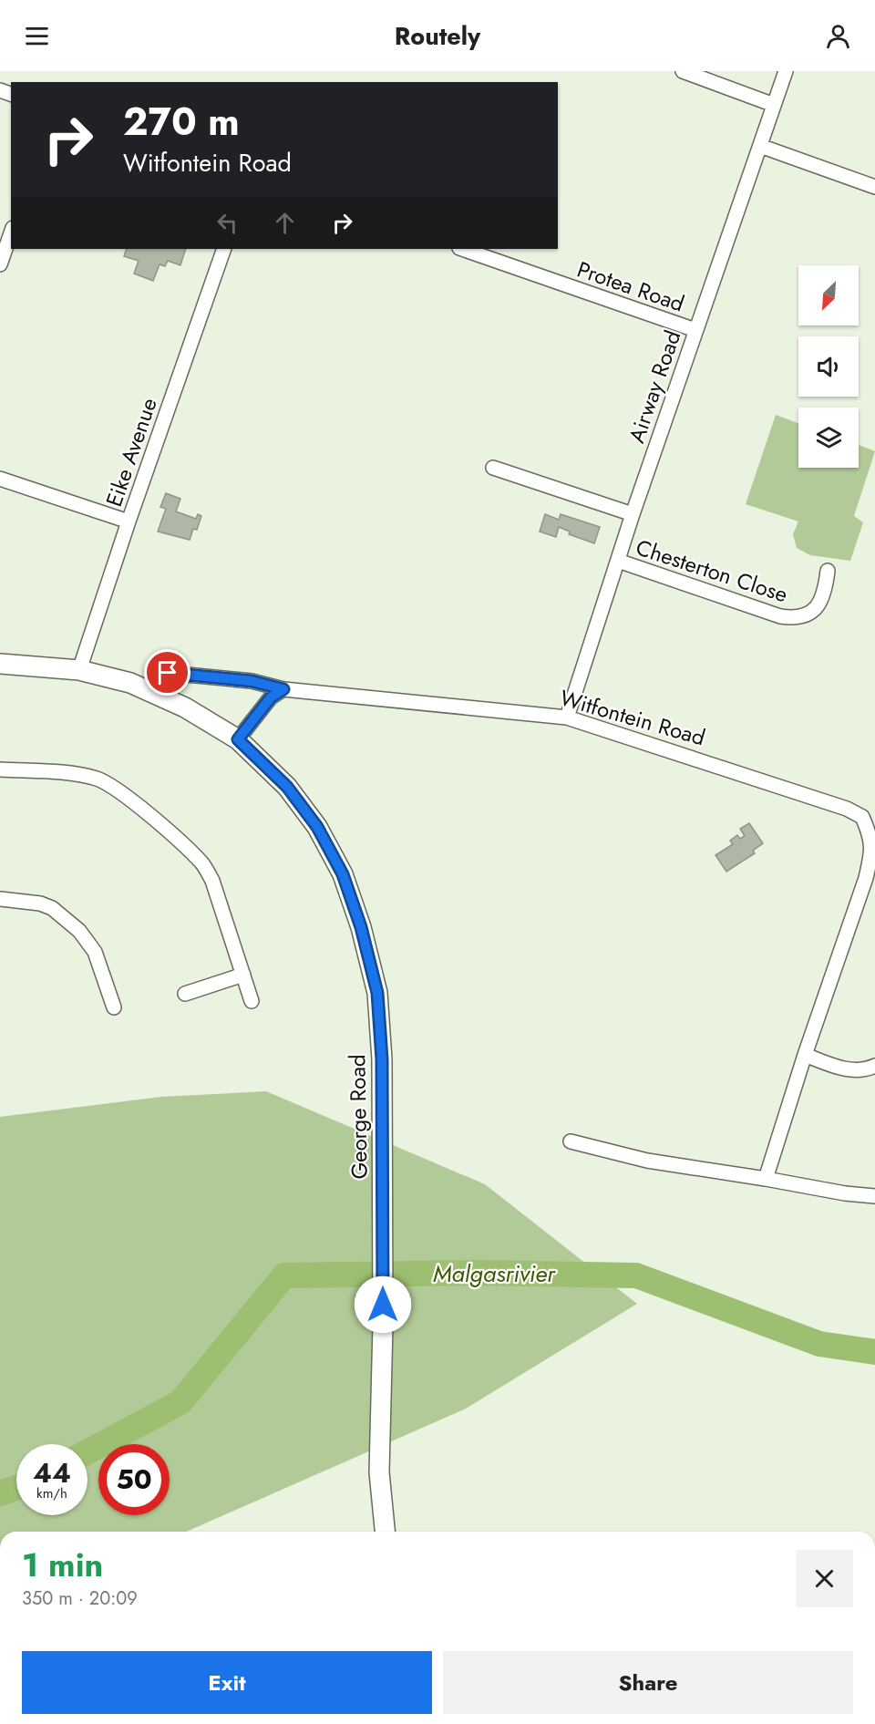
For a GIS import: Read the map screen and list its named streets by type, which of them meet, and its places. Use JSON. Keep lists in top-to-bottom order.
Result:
{
  "streets": {
    "main road": ["George Road"],
    "street": [
      "Protea Road",
      "Airway Road",
      "Eike Avenue",
      "Chesterton Close",
      "Witfontein Road"
    ]
  },
  "crossings": [
    ["Protea Road", "Airway Road"],
    ["Airway Road", "Chesterton Close"],
    ["Airway Road", "Witfontein Road"]
  ],
  "water": ["Malgasrivier"],
  "north": "bottom left",
  "page": {
    "header": "Routely",
    "turn": ["270 m", "Witfontein Road"],
    "speed": "44 km/h",
    "limit": "50",
    "heading": ["1 min", "350 m · 20:09"],
    "buttons": ["Exit", "Share"]
  }
}
